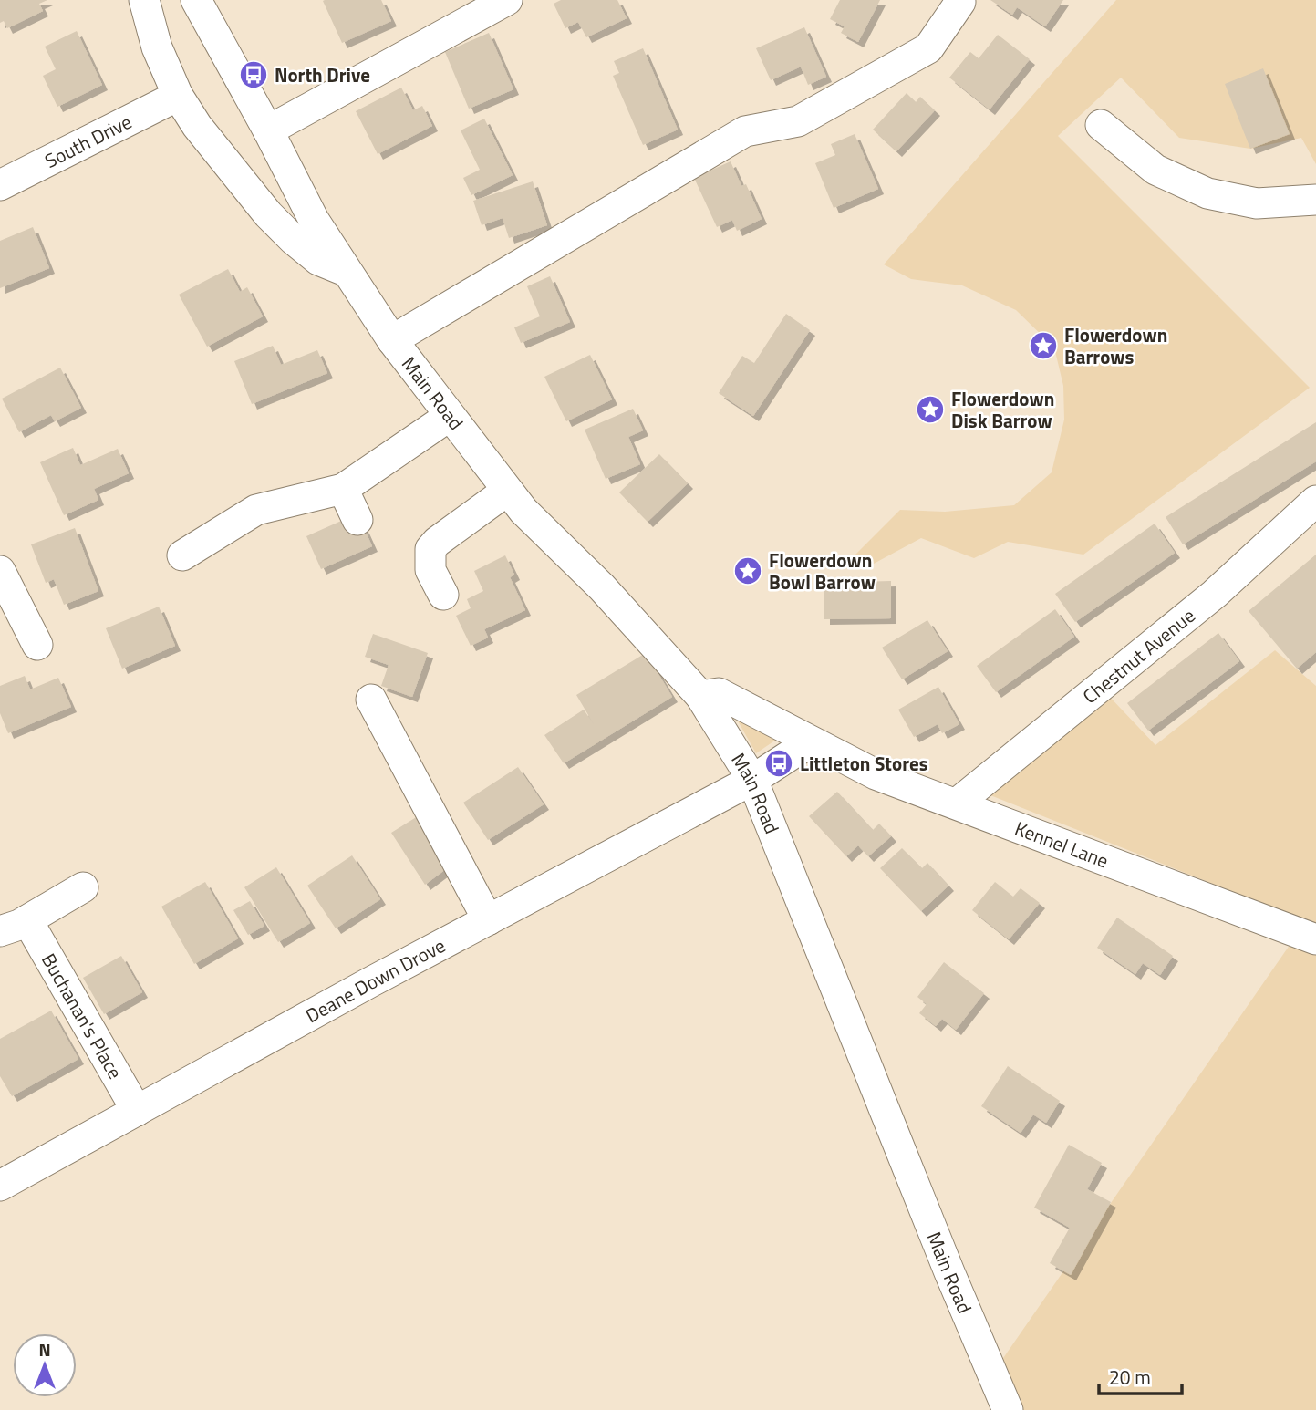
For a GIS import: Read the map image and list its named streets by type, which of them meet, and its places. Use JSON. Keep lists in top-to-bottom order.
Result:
{
  "streets": {
    "street": [
      "South Drive",
      "Main Road",
      "Chestnut Avenue",
      "Kennel Lane",
      "Deane Down Drove",
      "Buchanan's Place"
    ]
  },
  "crossings": [
    ["Main Road", "Kennel Lane"],
    ["Main Road", "Deane Down Drove"],
    ["Chestnut Avenue", "Kennel Lane"],
    ["Deane Down Drove", "Buchanan's Place"]
  ],
  "places": {
    "bus stop": ["North Drive", "Littleton Stores"],
    "place": ["Flowerdown Barrows", "Flowerdown Disk Barrow", "Flowerdown Bowl Barrow"]
  },
  "scale_bar": "20 m",
  "north": "top"
}
